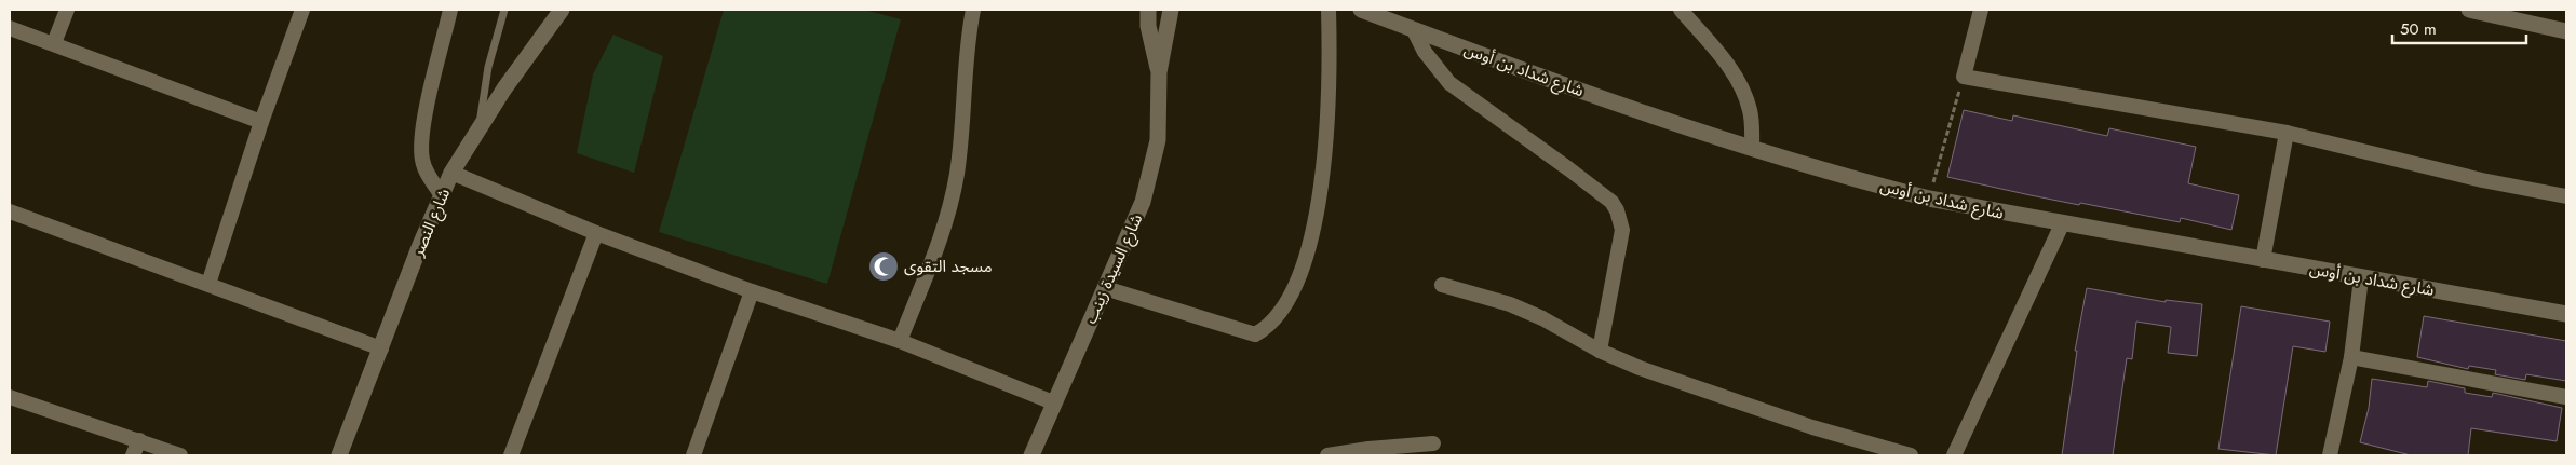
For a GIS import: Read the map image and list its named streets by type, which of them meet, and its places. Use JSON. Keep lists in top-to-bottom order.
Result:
{
  "streets": {
    "street": ["شارع شداد بن أوس", "شارع النصر", "شارع السيدة زينب"]
  },
  "places": {
    "mosque": ["مسجد التقوى"]
  },
  "scale_bar": "50 m"
}
